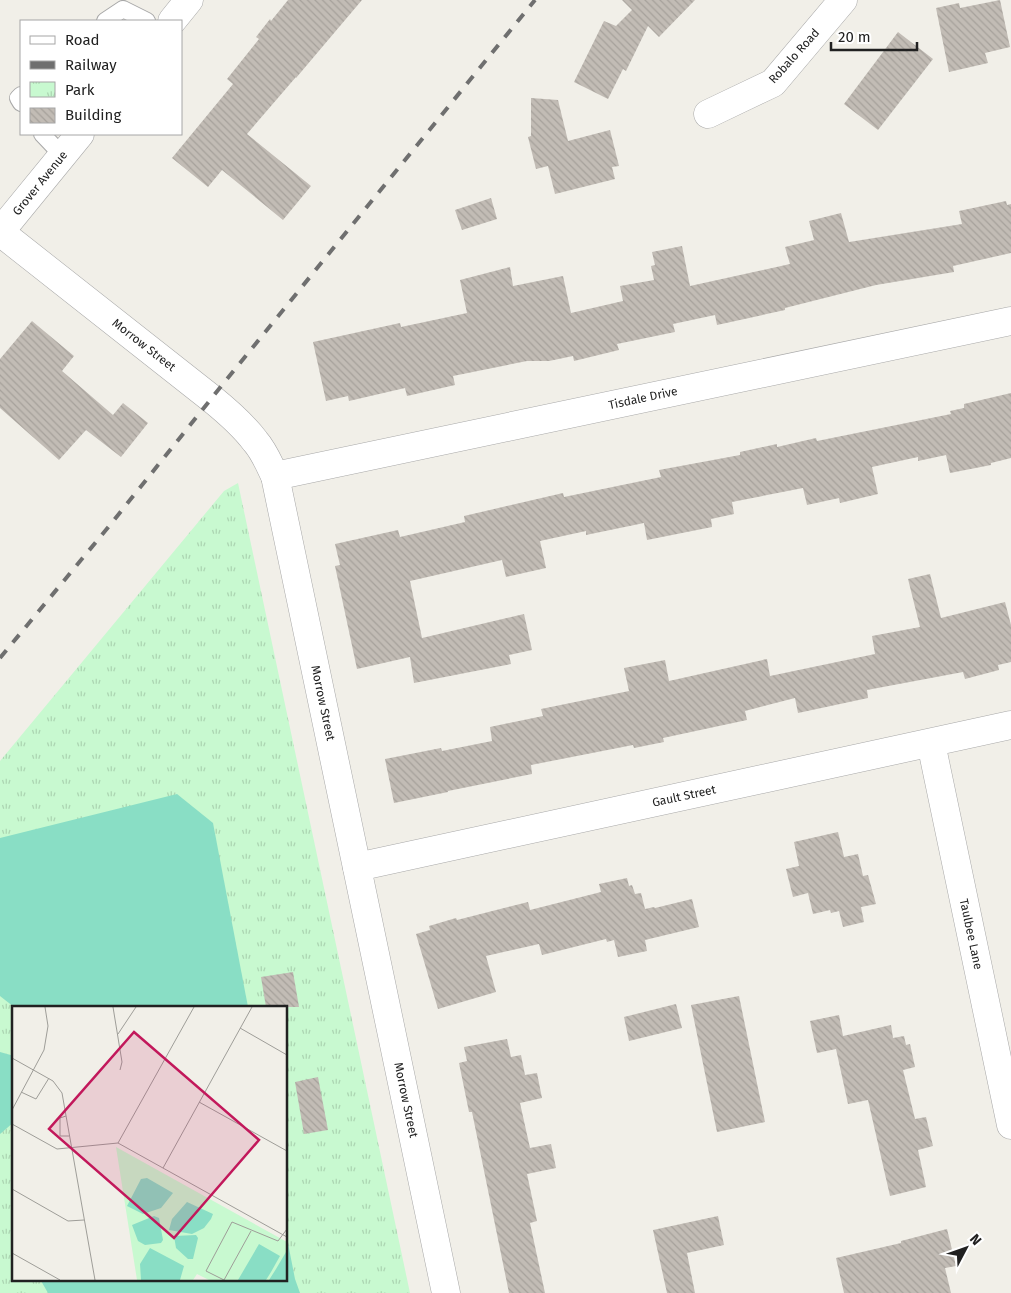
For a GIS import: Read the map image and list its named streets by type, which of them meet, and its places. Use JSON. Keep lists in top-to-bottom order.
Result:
{
  "streets": {
    "street": [
      "Robalo Road",
      "Grover Avenue",
      "Morrow Street",
      "Tisdale Drive",
      "Gault Street",
      "Taulbee Lane"
    ]
  },
  "crossings": [
    ["Grover Avenue", "Morrow Street"],
    ["Morrow Street", "Tisdale Drive"],
    ["Morrow Street", "Gault Street"],
    ["Gault Street", "Taulbee Lane"]
  ],
  "legend": [
    "Road",
    "Railway",
    "Park",
    "Building"
  ],
  "scale_bar": "20 m",
  "north": "top right"
}
